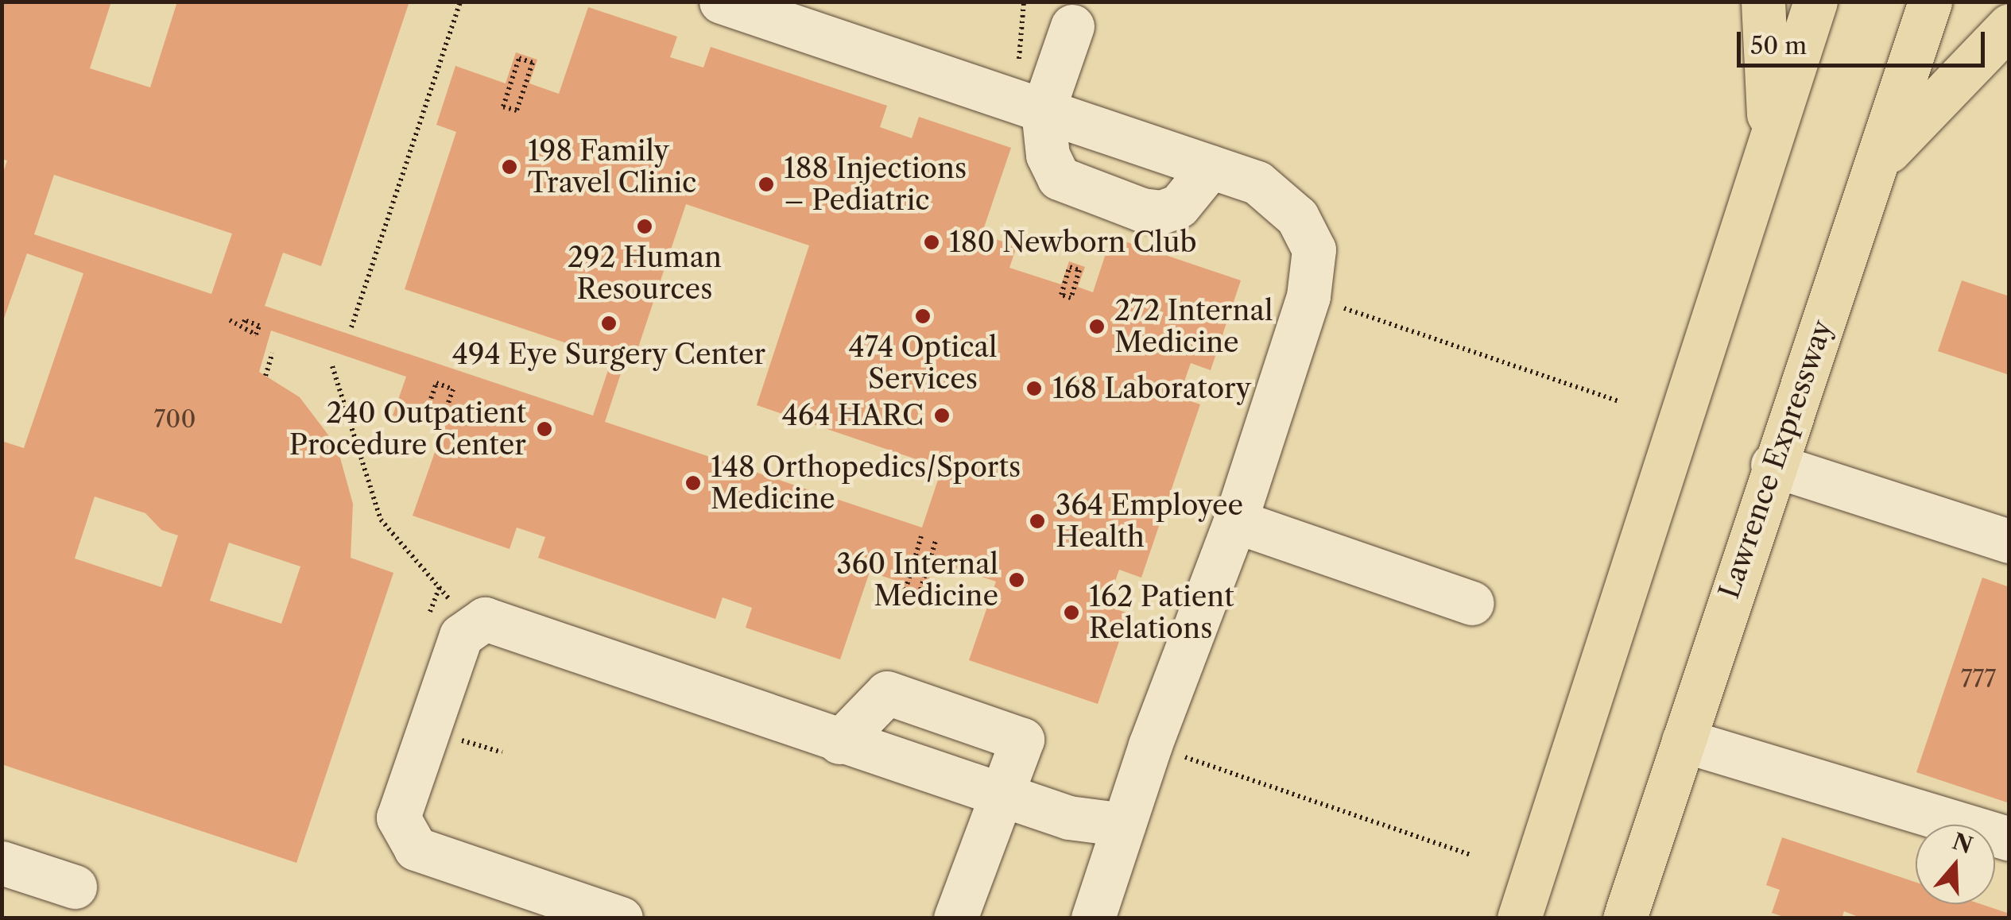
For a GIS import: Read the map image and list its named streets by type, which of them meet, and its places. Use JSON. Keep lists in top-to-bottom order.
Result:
{
  "streets": {
    "highway": ["Lawrence Expressway"]
  },
  "places": [
    "198 Family Travel Clinic",
    "188 Injections – Pediatric",
    "292 Human Resources",
    "180 Newborn Club",
    "474 Optical Services",
    "494 Eye Surgery Center",
    "272 Internal Medicine",
    "168 Laboratory",
    "464 HARC",
    "240 Outpatient Procedure Center",
    "148 Orthopedics/Sports Medicine",
    "364 Employee Health",
    "360 Internal Medicine",
    "162 Patient Relations"
  ],
  "house_numbers": ["700", "777"],
  "scale_bar": "50 m",
  "north": "top"
}
